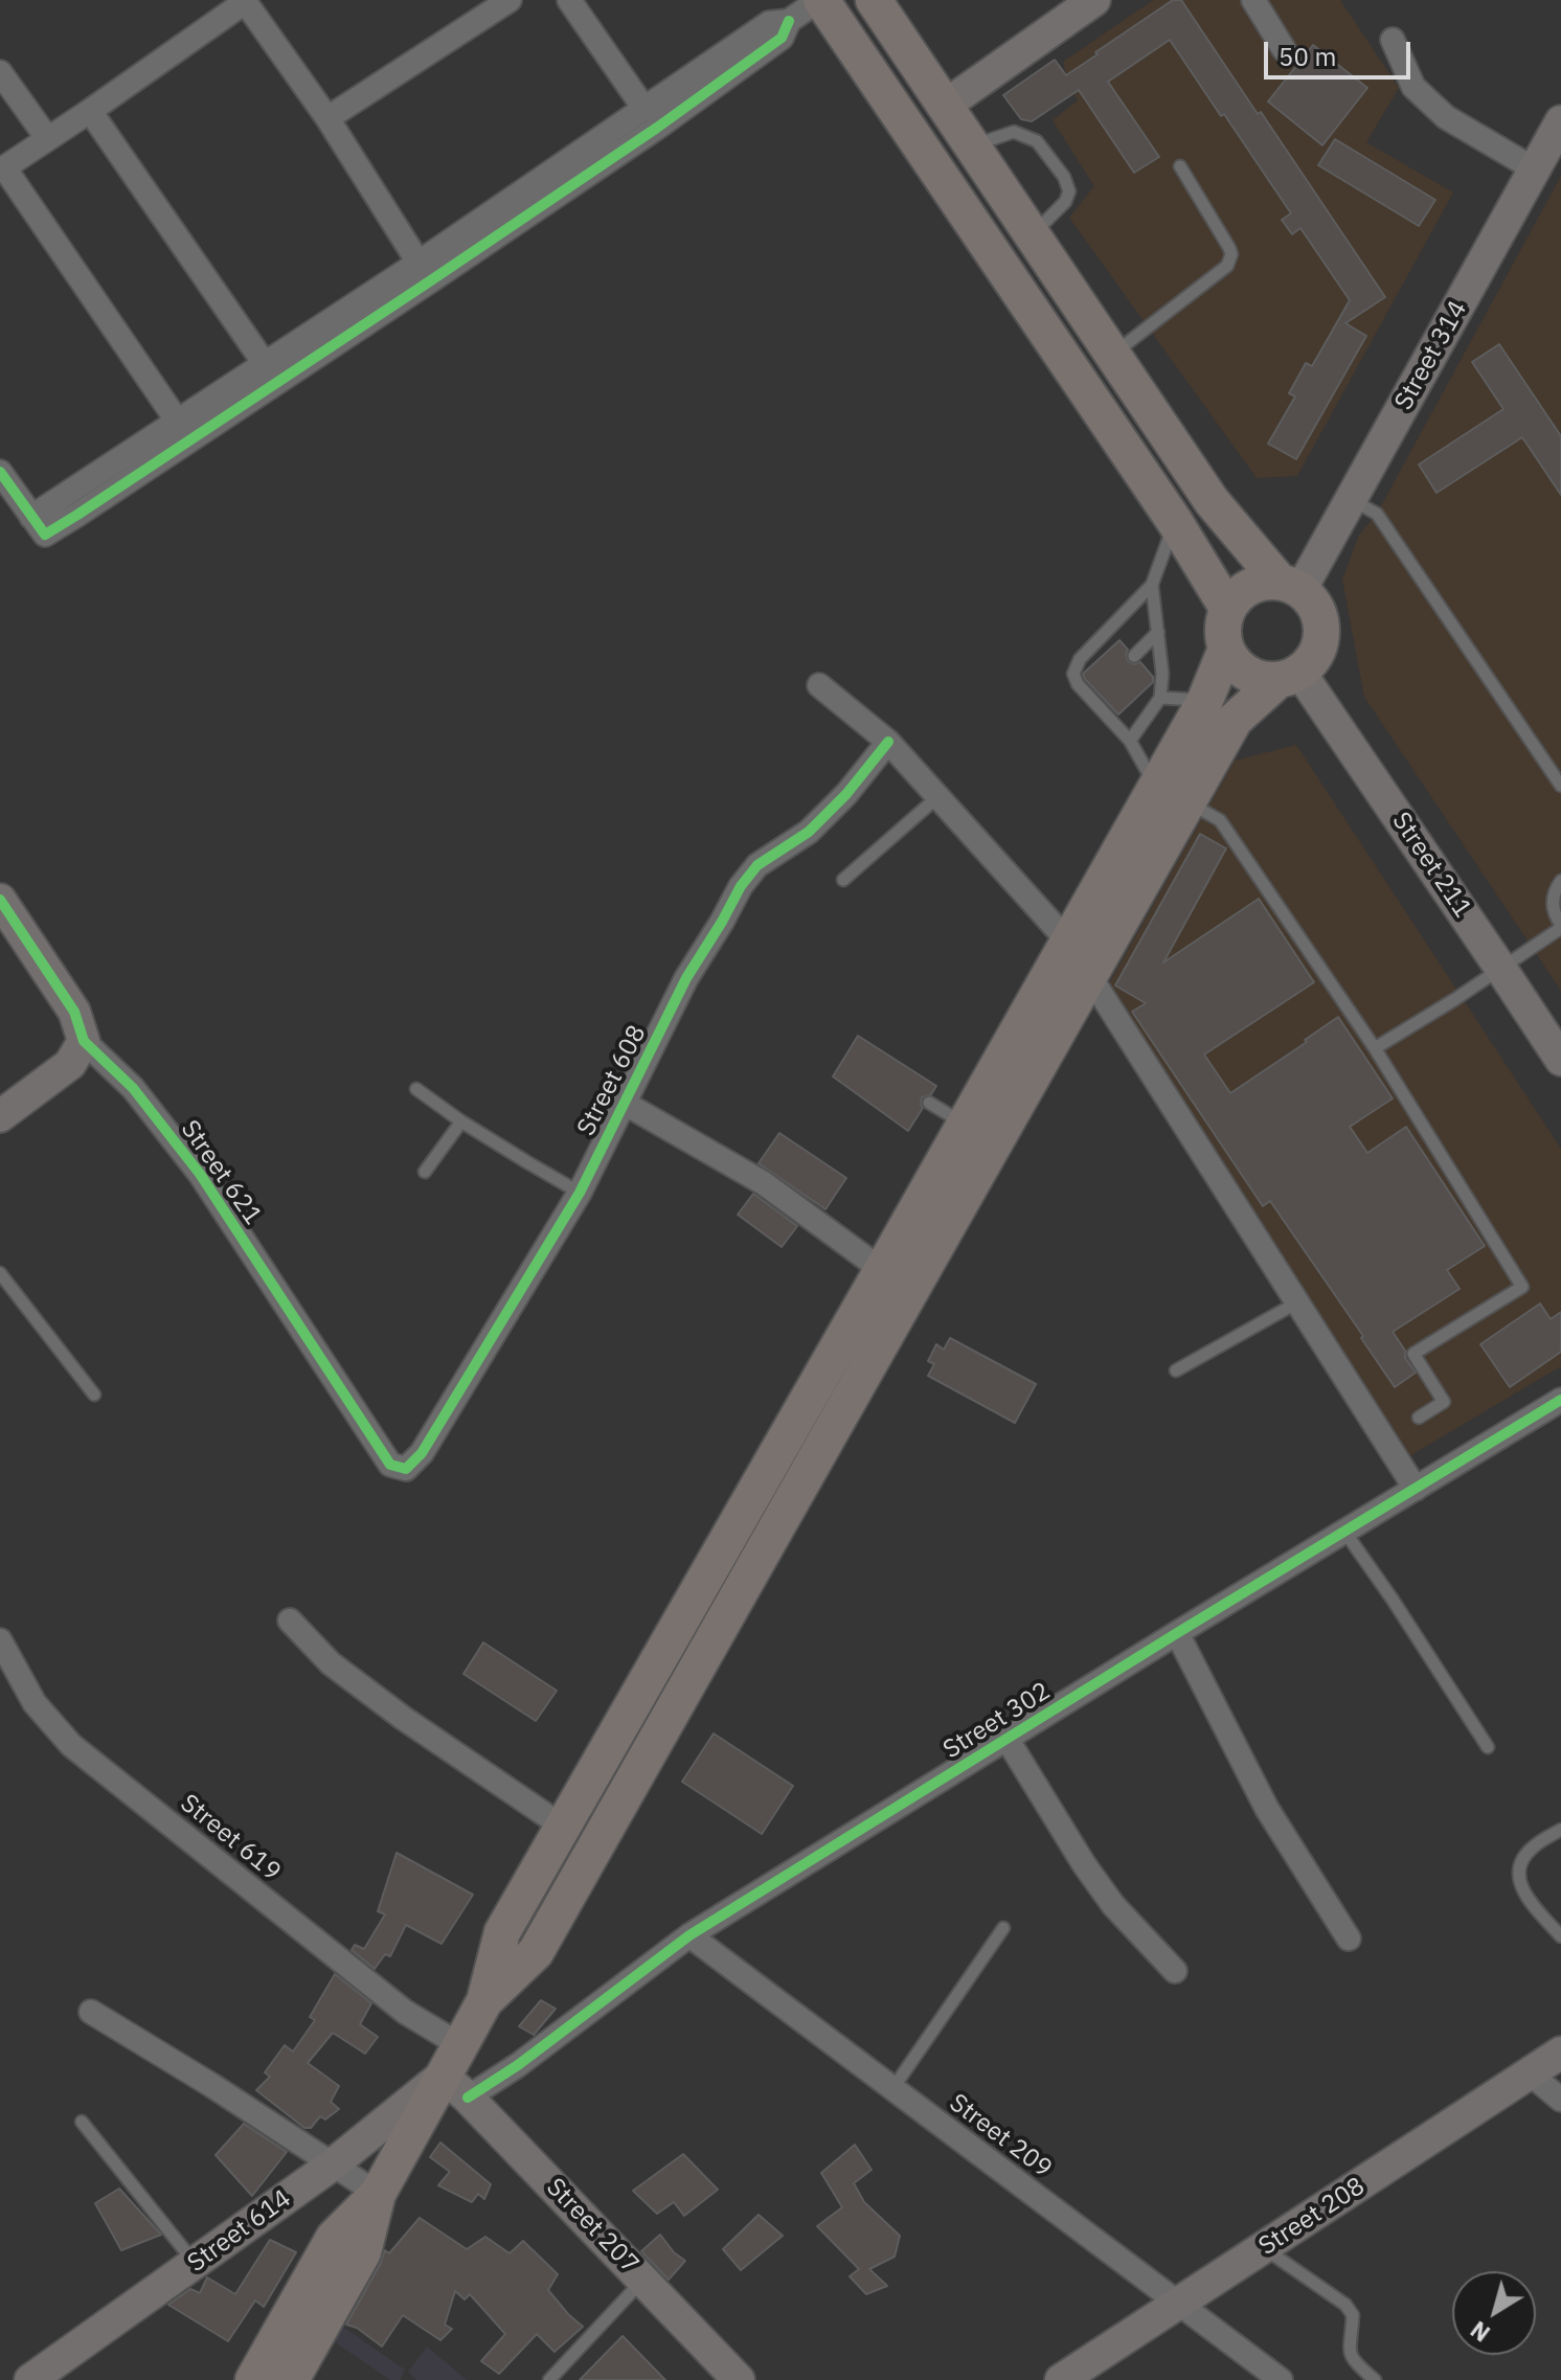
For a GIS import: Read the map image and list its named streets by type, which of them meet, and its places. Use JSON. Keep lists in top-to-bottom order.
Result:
{
  "streets": {
    "street": [
      "Street 314",
      "Street 211",
      "Street 608",
      "Street 621",
      "Street 302",
      "Street 619",
      "Street 209",
      "Street 208",
      "Street 207",
      "Street 614"
    ]
  },
  "crossings": [
    ["Street 314", "Street 211"],
    ["Street 608", "Street 621"],
    ["Street 302", "Street 619"],
    ["Street 302", "Street 209"],
    ["Street 302", "Street 207"],
    ["Street 302", "Street 614"],
    ["Street 619", "Street 207"],
    ["Street 619", "Street 614"],
    ["Street 209", "Street 208"],
    ["Street 207", "Street 614"]
  ],
  "scale_bar": "50 m",
  "north": "bottom left"
}
